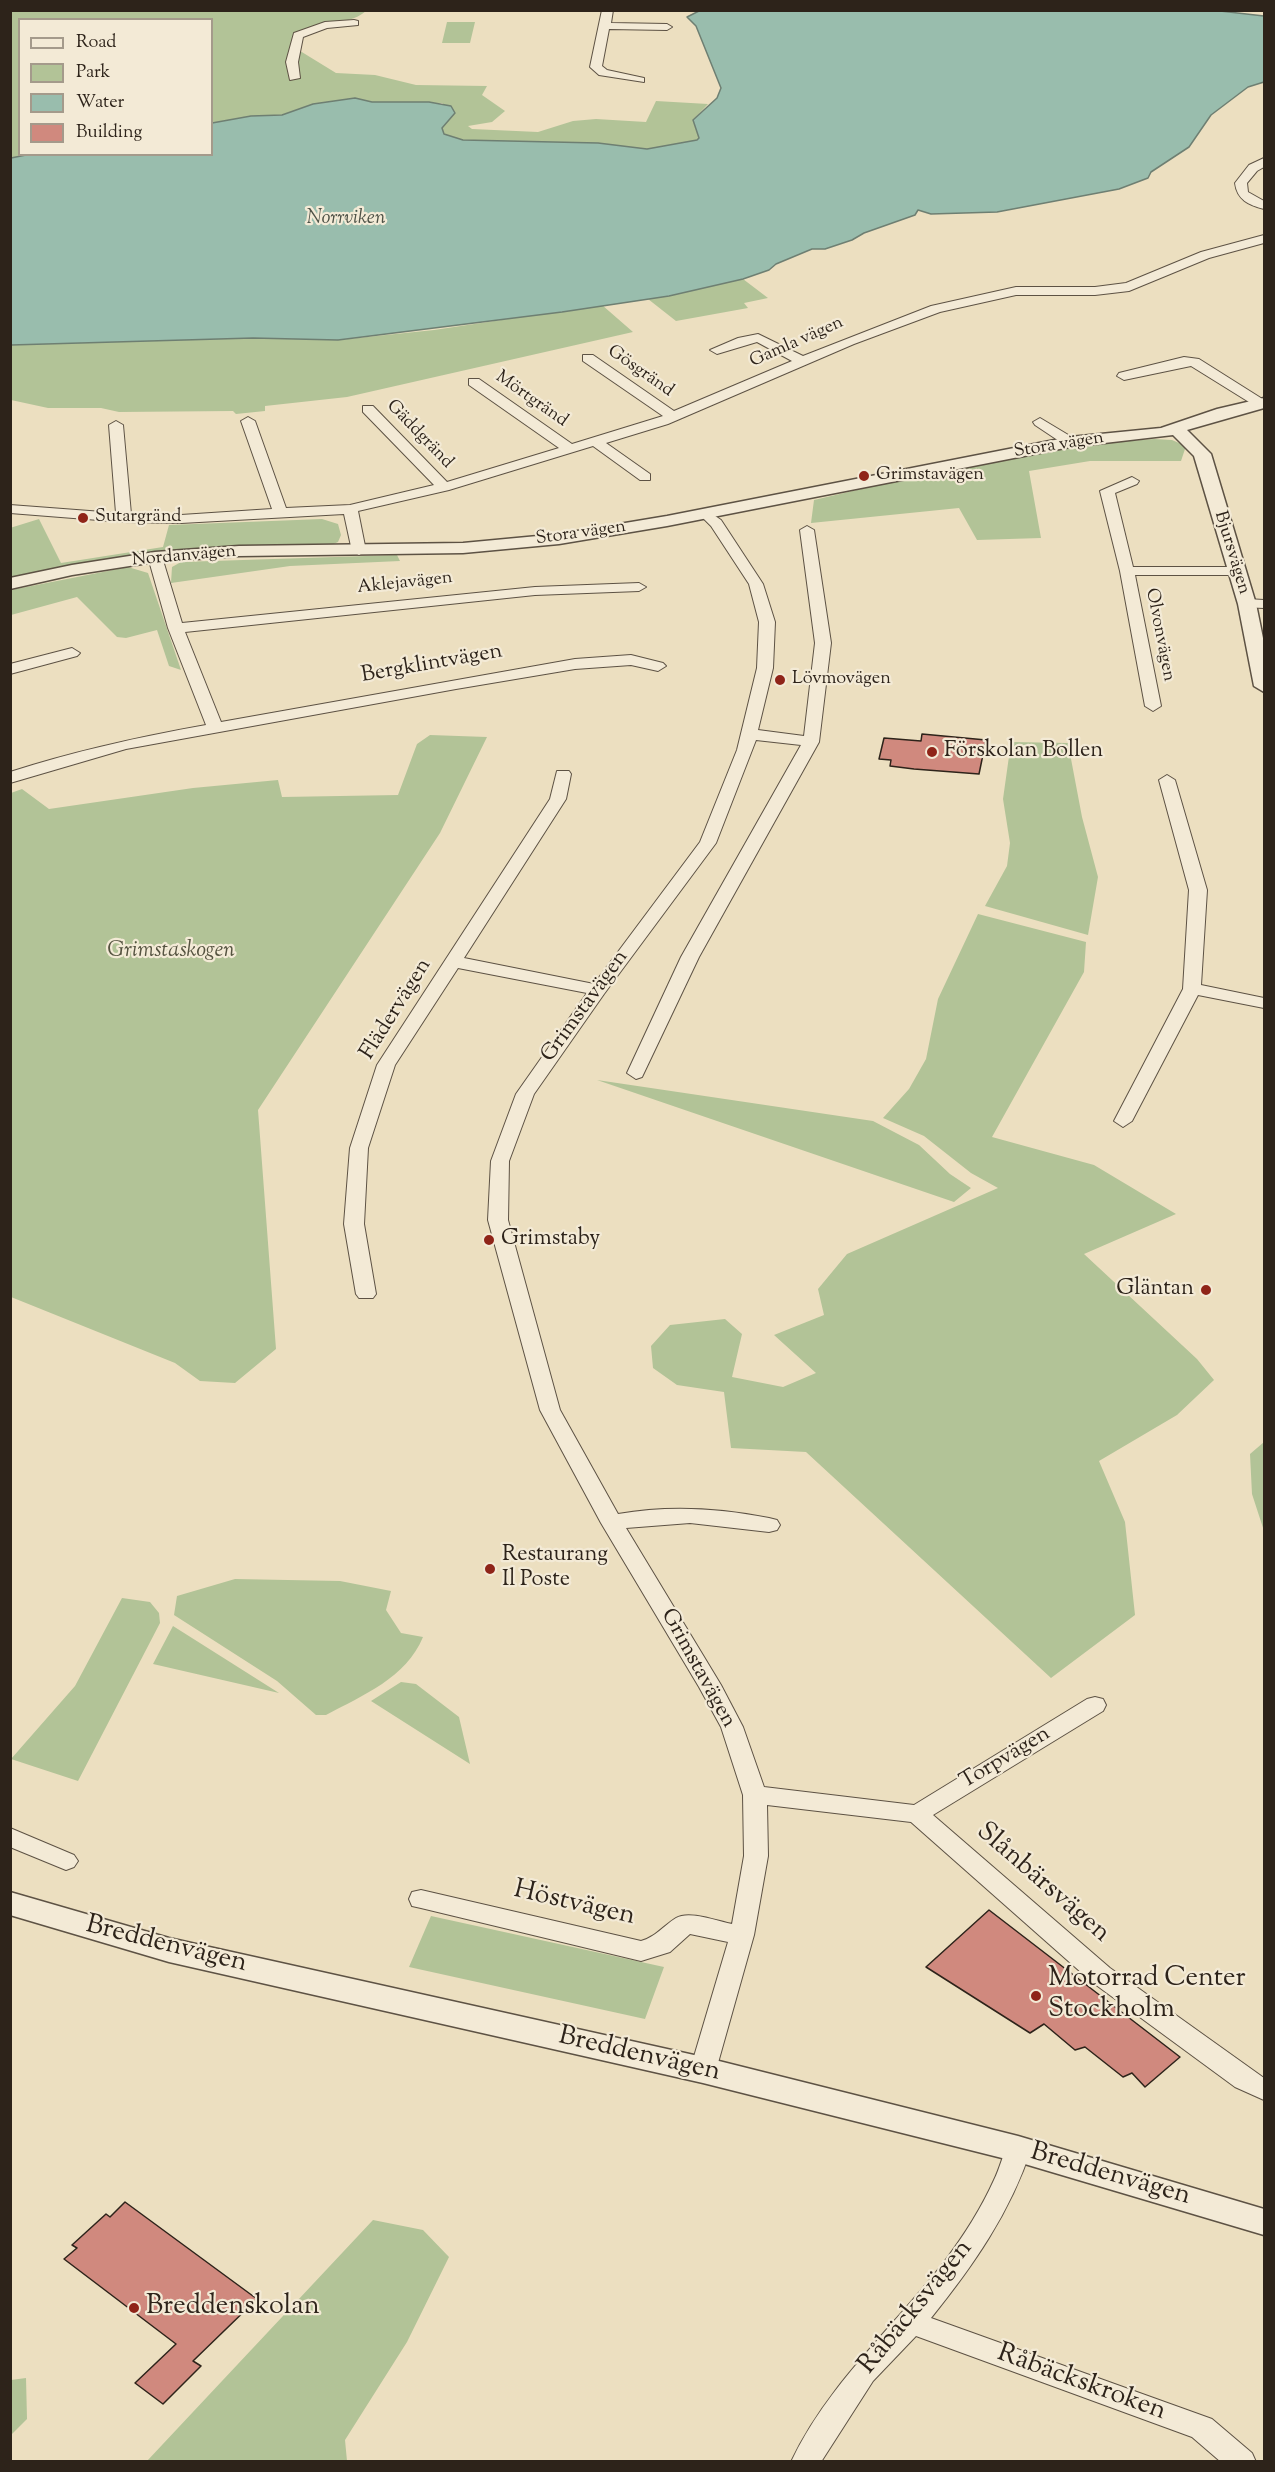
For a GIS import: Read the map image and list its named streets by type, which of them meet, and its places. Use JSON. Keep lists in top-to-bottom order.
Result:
{
  "streets": {
    "street": [
      "Gamla vägen",
      "Gösgränd",
      "Mörtgränd",
      "Gäddgränd",
      "Stora vägen",
      "Bjursvägen",
      "Nordanvägen",
      "Aklejavägen",
      "Olvonvägen",
      "Bergklintvägen",
      "Grimstavägen",
      "Flädervägen",
      "Torpvägen",
      "Slånbärsvägen",
      "Höstvägen",
      "Breddenvägen",
      "Råbäcksvägen",
      "Råbäckskroken"
    ]
  },
  "crossings": [
    ["Gamla vägen", "Gösgränd"],
    ["Gamla vägen", "Mörtgränd"],
    ["Gamla vägen", "Gäddgränd"],
    ["Stora vägen", "Bjursvägen"],
    ["Stora vägen", "Nordanvägen"],
    ["Stora vägen", "Grimstavägen"],
    ["Bjursvägen", "Olvonvägen"],
    ["Grimstavägen", "Flädervägen"],
    ["Grimstavägen", "Höstvägen"],
    ["Grimstavägen", "Breddenvägen"],
    ["Torpvägen", "Slånbärsvägen"],
    ["Breddenvägen", "Råbäcksvägen"],
    ["Råbäcksvägen", "Råbäckskroken"]
  ],
  "water": ["Norrviken"],
  "parks": ["Grimstaskogen"],
  "places": [
    "Grimstavägen",
    "Sutargränd",
    "Lövmovägen",
    "Förskolan Bollen",
    "Grimstaby",
    "Gläntan",
    "Restaurang Il Poste",
    "Motorrad Center Stockholm",
    "Breddenskolan"
  ],
  "legend": [
    "Road",
    "Park",
    "Water",
    "Building"
  ]
}
